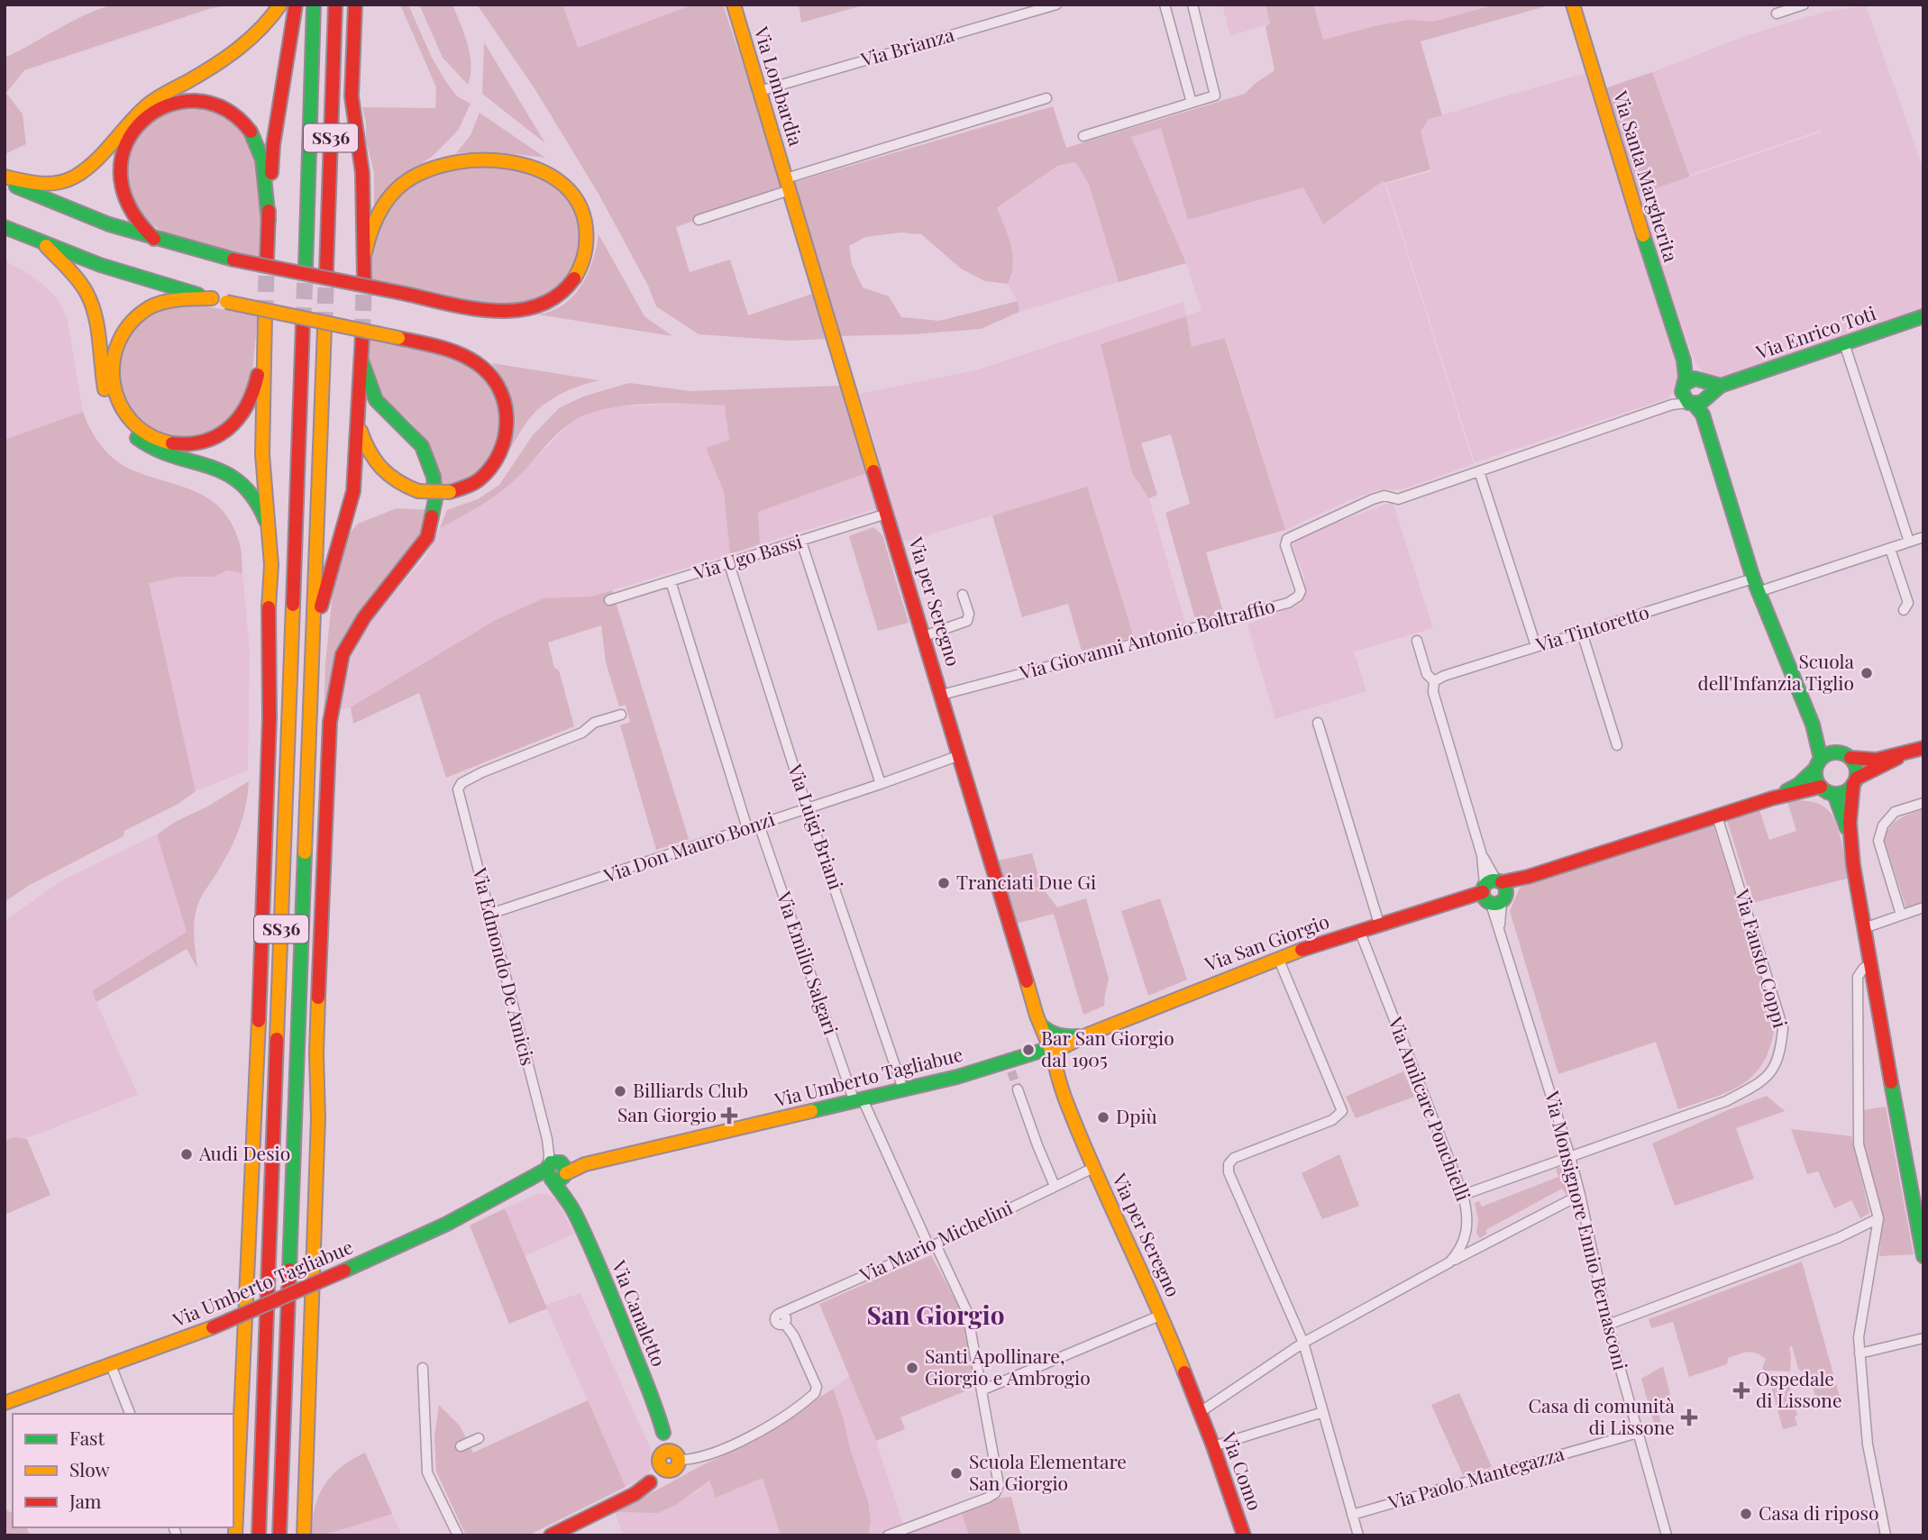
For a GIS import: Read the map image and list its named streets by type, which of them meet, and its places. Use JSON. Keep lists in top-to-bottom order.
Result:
{
  "streets": {
    "main road": [
      "Via Lombardia",
      "SS36",
      "Via Santa Margherita",
      "Via Enrico Toti",
      "Via per Seregno",
      "Via San Giorgio",
      "Via Umberto Tagliabue",
      "Via Canaletto",
      "Via Como"
    ],
    "street": [
      "Via Brianza",
      "Via Ugo Bassi",
      "Via Tintoretto",
      "Via Giovanni Antonio Boltraffio",
      "Via Luigi Briani",
      "Via Don Mauro Bonzi",
      "Via Fausto Coppi",
      "Via Emilio Salgari",
      "Via Edmondo De Amicis",
      "Via Amilcare Ponchielli",
      "Via Monsignore Ennio Bernasconi",
      "Via Mario Michelini",
      "Via Paolo Mantegazza"
    ]
  },
  "crossings": [
    ["Via Brianza", "Via Lombardia"],
    ["Via Lombardia", "Via per Seregno"],
    ["Via Santa Margherita", "Via Enrico Toti"],
    ["Via Santa Margherita", "Via Tintoretto"],
    ["Via Santa Margherita", "Via San Giorgio"],
    ["Via Ugo Bassi", "Via per Seregno"],
    ["Via Ugo Bassi", "Via Luigi Briani"],
    ["Via per Seregno", "Via Giovanni Antonio Boltraffio"],
    ["Via per Seregno", "Via Don Mauro Bonzi"],
    ["Via per Seregno", "Via San Giorgio"],
    ["Via per Seregno", "Via Umberto Tagliabue"],
    ["Via per Seregno", "Via Amilcare Ponchielli"],
    ["Via per Seregno", "Via Mario Michelini"],
    ["Via per Seregno", "Via Como"],
    ["Via Tintoretto", "Via Monsignore Ennio Bernasconi"],
    ["Via Luigi Briani", "Via Don Mauro Bonzi"],
    ["Via Luigi Briani", "Via Umberto Tagliabue"],
    ["Via Don Mauro Bonzi", "Via Emilio Salgari"],
    ["Via Don Mauro Bonzi", "Via Edmondo De Amicis"],
    ["Via San Giorgio", "Via Fausto Coppi"],
    ["Via San Giorgio", "Via Umberto Tagliabue"],
    ["Via San Giorgio", "Via Amilcare Ponchielli"],
    ["Via San Giorgio", "Via Monsignore Ennio Bernasconi"],
    ["Via Fausto Coppi", "Via Amilcare Ponchielli"],
    ["Via Fausto Coppi", "Via Monsignore Ennio Bernasconi"],
    ["Via Emilio Salgari", "Via Umberto Tagliabue"],
    ["Via Emilio Salgari", "Via Mario Michelini"],
    ["Via Edmondo De Amicis", "Via Umberto Tagliabue"],
    ["Via Edmondo De Amicis", "Via Canaletto"],
    ["Via Umberto Tagliabue", "Via Canaletto"],
    ["Via Amilcare Ponchielli", "Via Como"],
    ["Via Monsignore Ennio Bernasconi", "Via Paolo Mantegazza"],
    ["Via Mario Michelini", "Via Canaletto"]
  ],
  "districts": ["San Giorgio"],
  "places": {
    "other": [
      "Scuola dell'Infanzia Tiglio",
      "Tranciati Due Gi",
      "Bar San Giorgio dal 1905",
      "Billiards Club",
      "Dpiù",
      "Audi Desio",
      "Santi Apollinare, Giorgio e Ambrogio",
      "Scuola Elementare San Giorgio",
      "Casa di riposo"
    ],
    "health": ["San Giorgio", "Ospedale di Lissone", "Casa di comunità di Lissone"]
  },
  "legend": ["Fast", "Slow", "Jam"]
}
